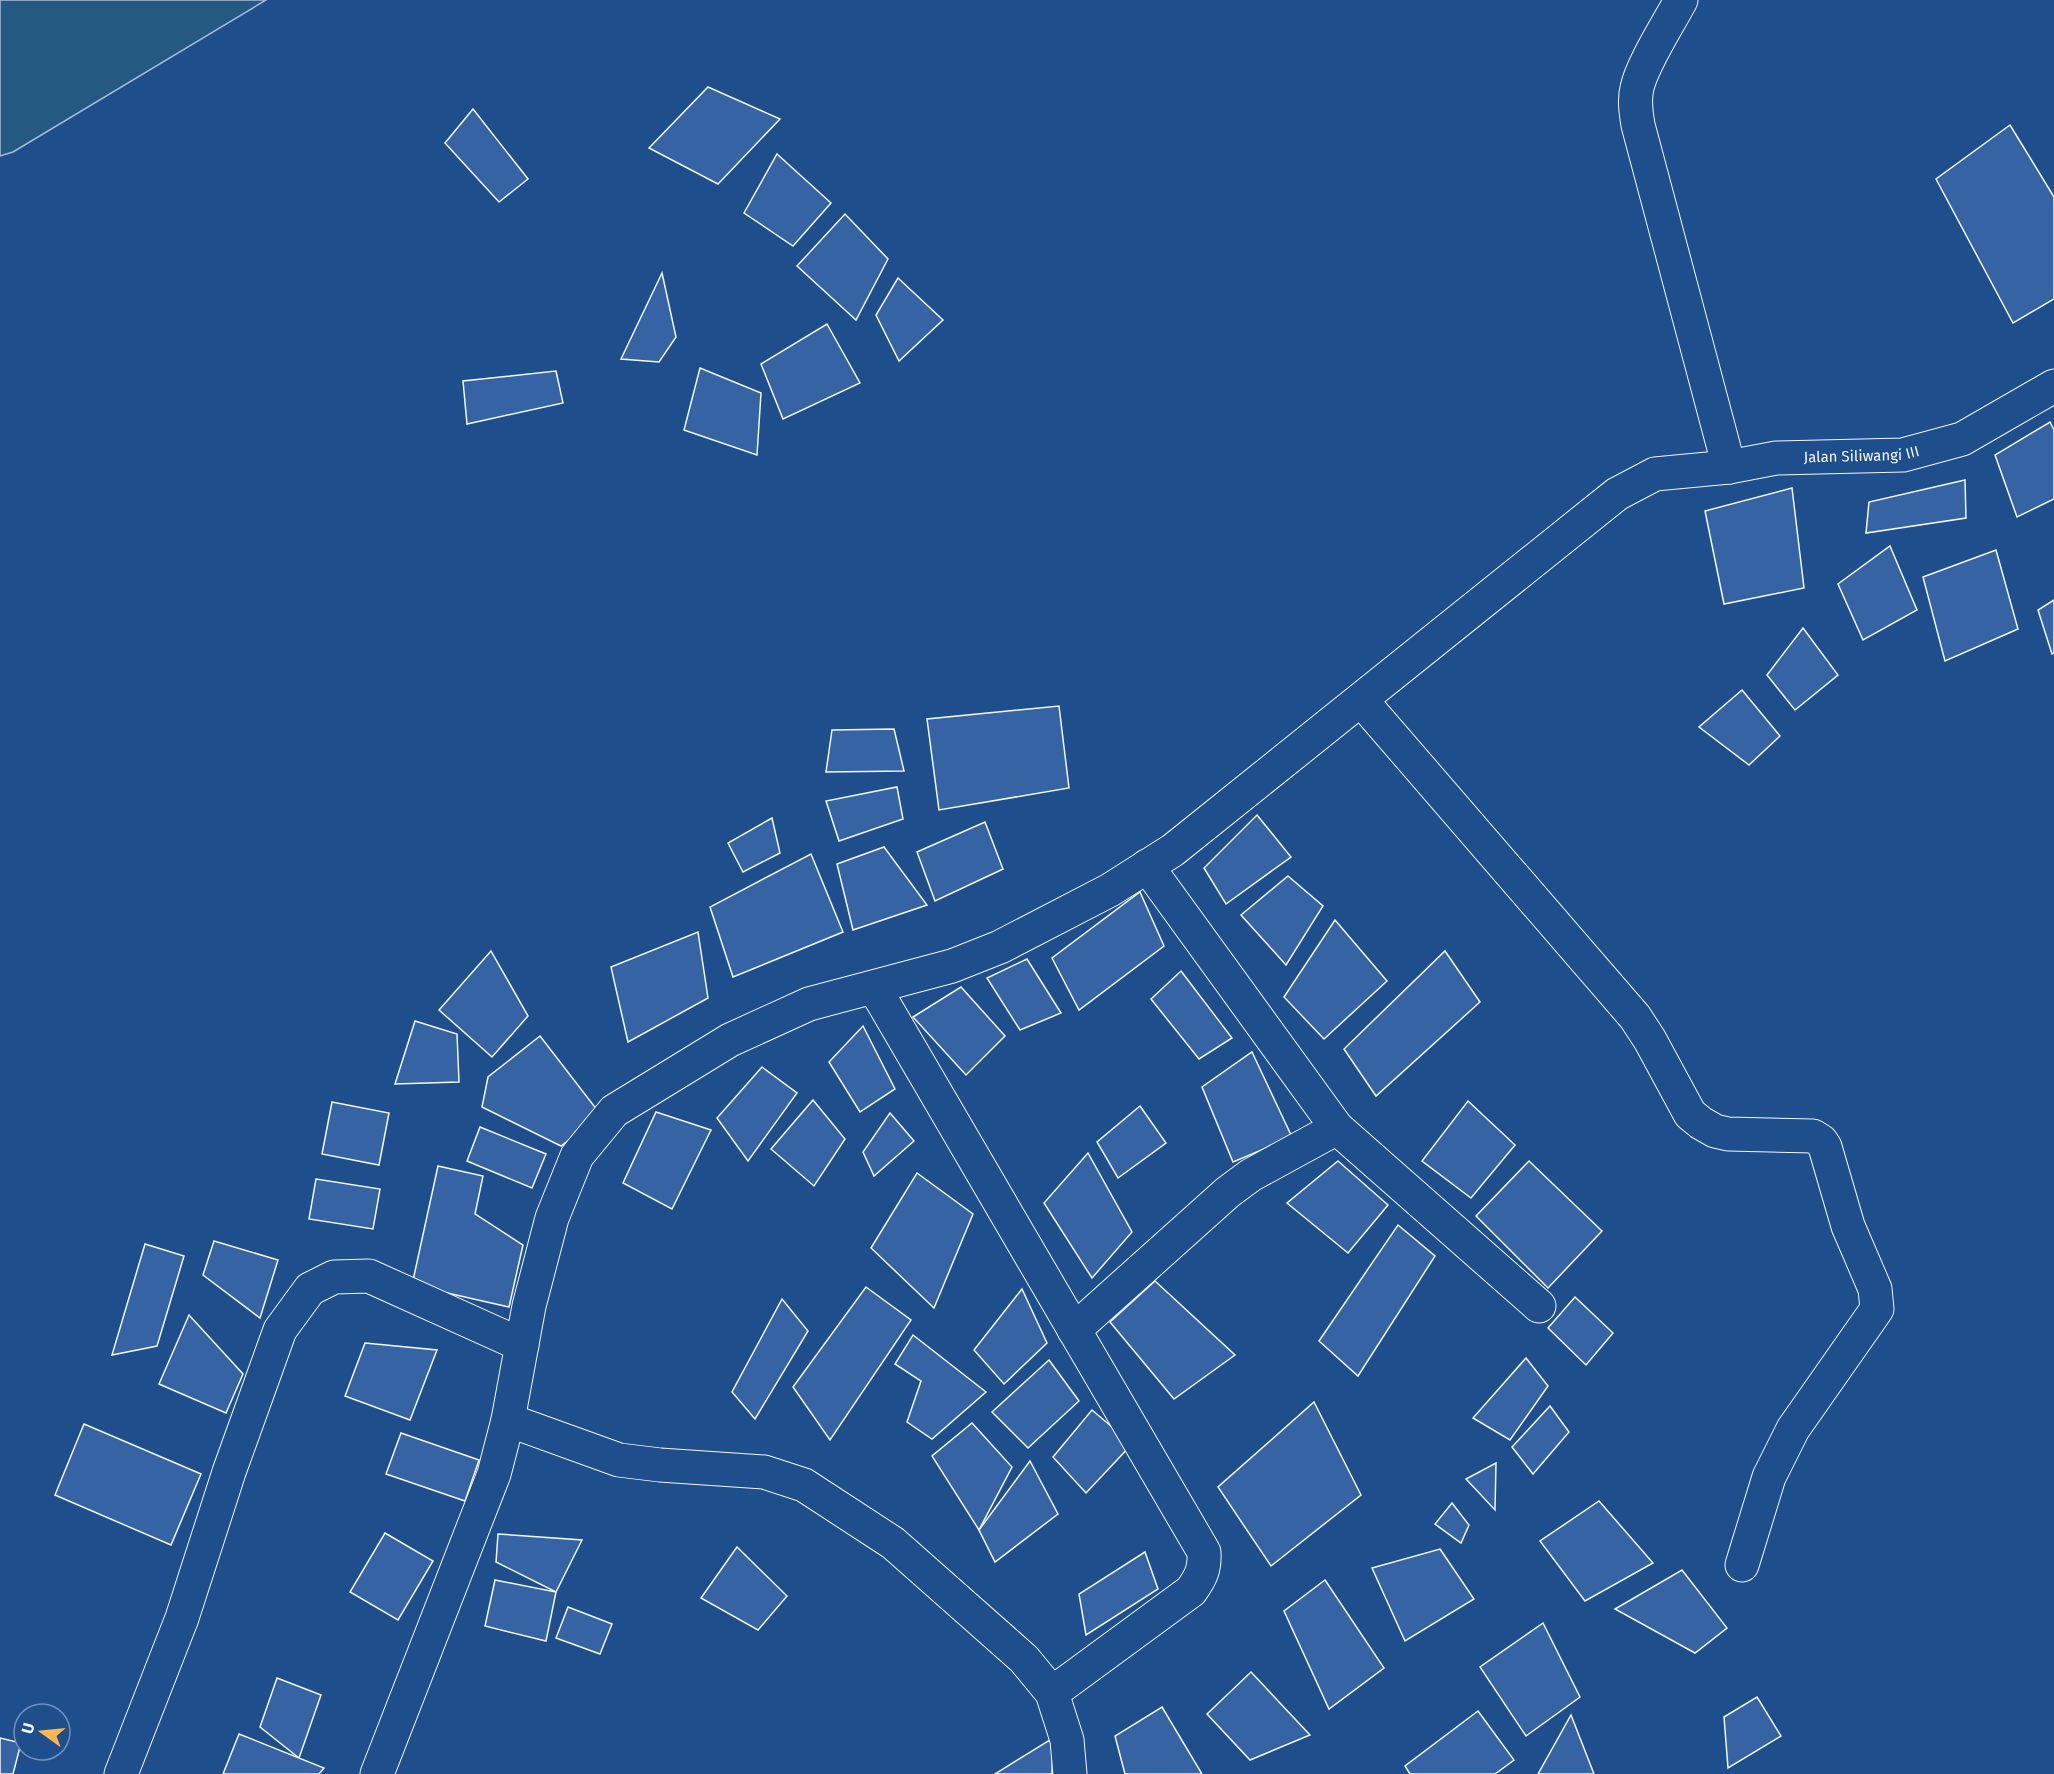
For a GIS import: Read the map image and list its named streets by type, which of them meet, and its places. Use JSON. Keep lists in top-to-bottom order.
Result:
{
  "streets": {
    "street": ["Jalan Siliwangi III"]
  },
  "north": "left"
}
